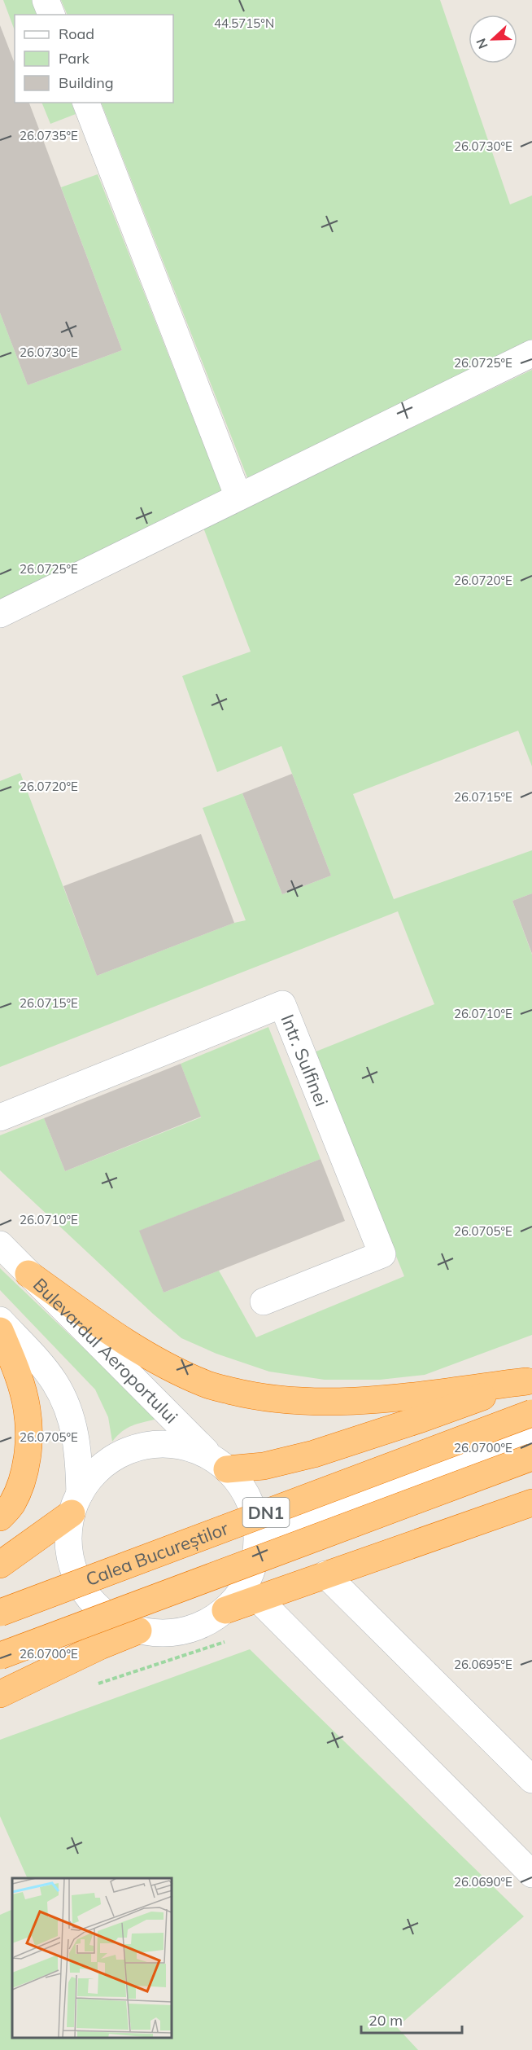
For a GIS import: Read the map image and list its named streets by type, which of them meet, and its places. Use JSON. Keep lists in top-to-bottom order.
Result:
{
  "streets": {
    "highway": ["DN1", "Calea Bucureștilor"],
    "street": ["Intr. Sulfinei", "Bulevardul Aeroportului"]
  },
  "crossings": [
    ["Bulevardul Aeroportului", "DN1"]
  ],
  "legend": ["Road", "Park", "Building"],
  "scale_bar": "20 m",
  "north": "left",
  "coordinates": [
    "44.5715°N",
    "26.0735°E",
    "26.0730°E",
    "26.0725°E",
    "26.0720°E",
    "26.0715°E",
    "26.0710°E",
    "26.0705°E",
    "26.0700°E",
    "26.0695°E",
    "26.0690°E"
  ]
}
